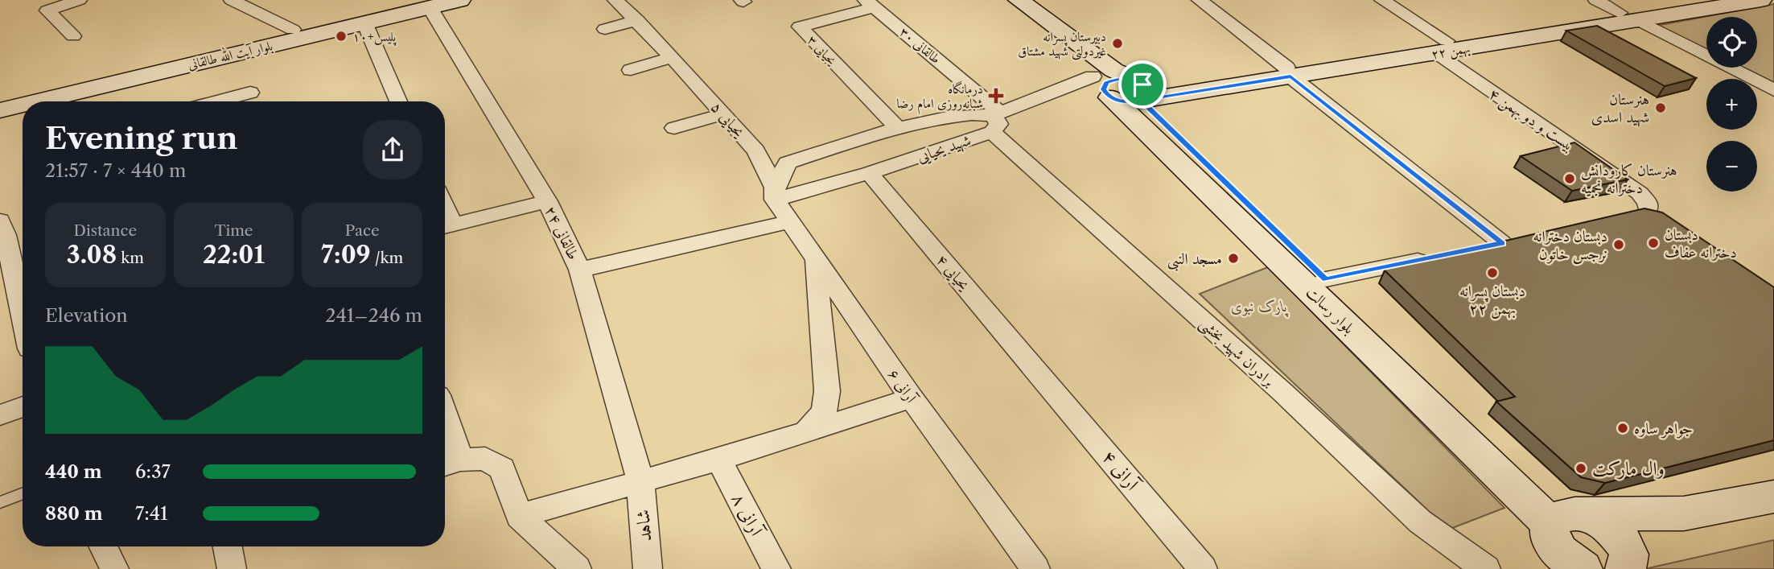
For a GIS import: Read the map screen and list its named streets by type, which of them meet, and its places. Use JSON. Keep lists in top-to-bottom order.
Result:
{
  "streets": {
    "main road": ["۲۲ بهمن", "بلوار آیت الله طالقانی", "بلوار رسالت"],
    "street": [
      "طالقانی ۳۰",
      "یحیایی ۳",
      "یحیایی ۵",
      "بیست و دو بهمن ۴",
      "شهید یحیایی",
      "طالقانی ۲۴",
      "یحیایی ۴",
      "برادران شهید بخشی",
      "آرانی ۶",
      "آرانی ۴",
      "آرانی ۸",
      "شاهد"
    ]
  },
  "crossings": [
    ["طالقانی ۳۰", "یحیایی ۳"],
    ["طالقانی ۳۰", "شهید یحیایی"],
    ["طالقانی ۳۰", "برادران شهید بخشی"],
    ["۲۲ بهمن", "بیست و دو بهمن ۴"],
    ["۲۲ بهمن", "شهید یحیایی"],
    ["۲۲ بهمن", "بلوار رسالت"],
    ["بلوار آیت الله طالقانی", "طالقانی ۲۴"],
    ["یحیایی ۵", "شهید یحیایی"],
    ["یحیایی ۵", "آرانی ۶"],
    ["شهید یحیایی", "یحیایی ۴"],
    ["شهید یحیایی", "بلوار رسالت"],
    ["شهید یحیایی", "برادران شهید بخشی"],
    ["شهید یحیایی", "آرانی ۶"],
    ["طالقانی ۲۴", "شاهد"],
    ["یحیایی ۴", "آرانی ۴"]
  ],
  "parks": ["پارک نبوی"],
  "places": {
    "other": [
      "پلیس+۱۰",
      "دبیرستان پسرانه غیردولتی شهید مشتاق",
      "هنرستان شهید اسدی",
      "هنرستان کارودانش دخترانه نجمیه",
      "دبستان دخترانه عفاف",
      "دبستان دخترانه نرجس خاتون",
      "مسجد النبی",
      "دبستان پسرانه ۲۲ بهمن",
      "جواهر ساوه",
      "وال مارکت"
    ],
    "health": ["درمانگاه شبانه‌روزی امام رضا"]
  },
  "page": {
    "map_buttons": ["+", "−"],
    "heading": ["Evening run", "21:57 · 7 × 440 m"],
    "stats": [
      ["Distance", "3.08 km"],
      ["Time", "22:01"],
      ["Pace", "7:09 /km"]
    ],
    "chart": ["Elevation", "241–246 m"],
    "list": [
      {
        "name": "440 m",
        "note": "6:37"
      },
      {
        "name": "880 m",
        "note": "7:41"
      }
    ]
  }
}
